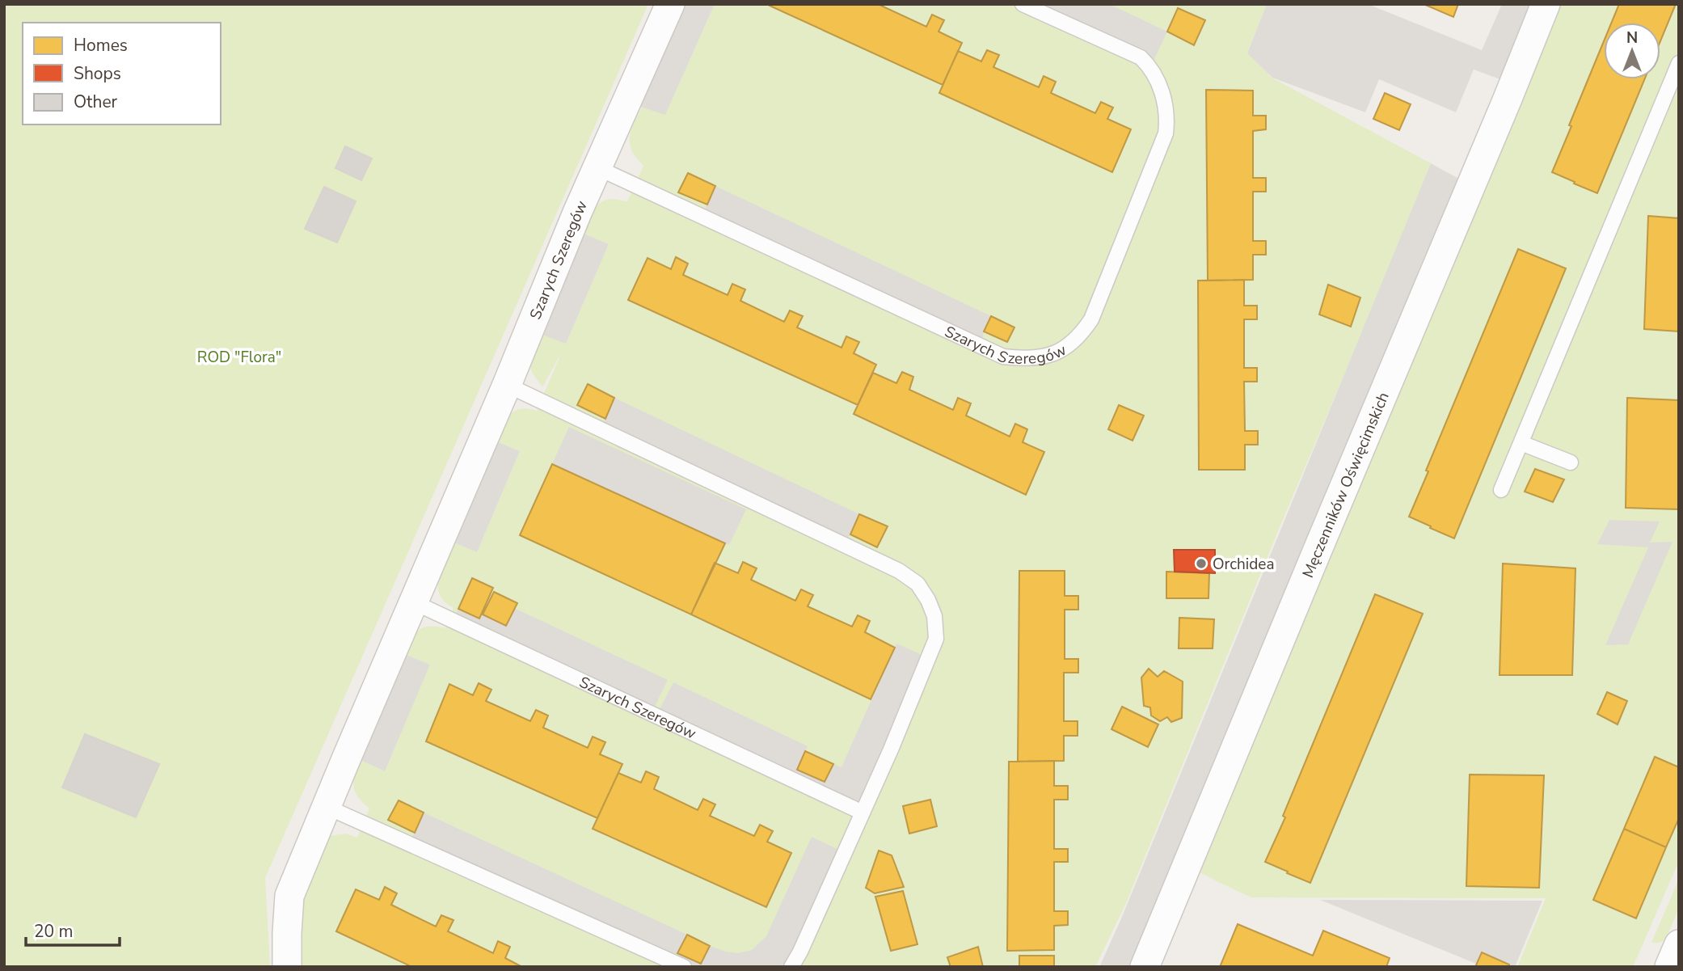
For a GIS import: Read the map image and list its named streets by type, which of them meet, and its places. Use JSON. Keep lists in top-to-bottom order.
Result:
{
  "streets": {
    "street": ["Szarych Szeregów", "Męczenników Oświęcimskich"]
  },
  "parks": ["ROD \"Flora\""],
  "places": ["Orchidea"],
  "legend": ["Homes", "Shops", "Other"],
  "scale_bar": "20 m",
  "north": "top"
}
